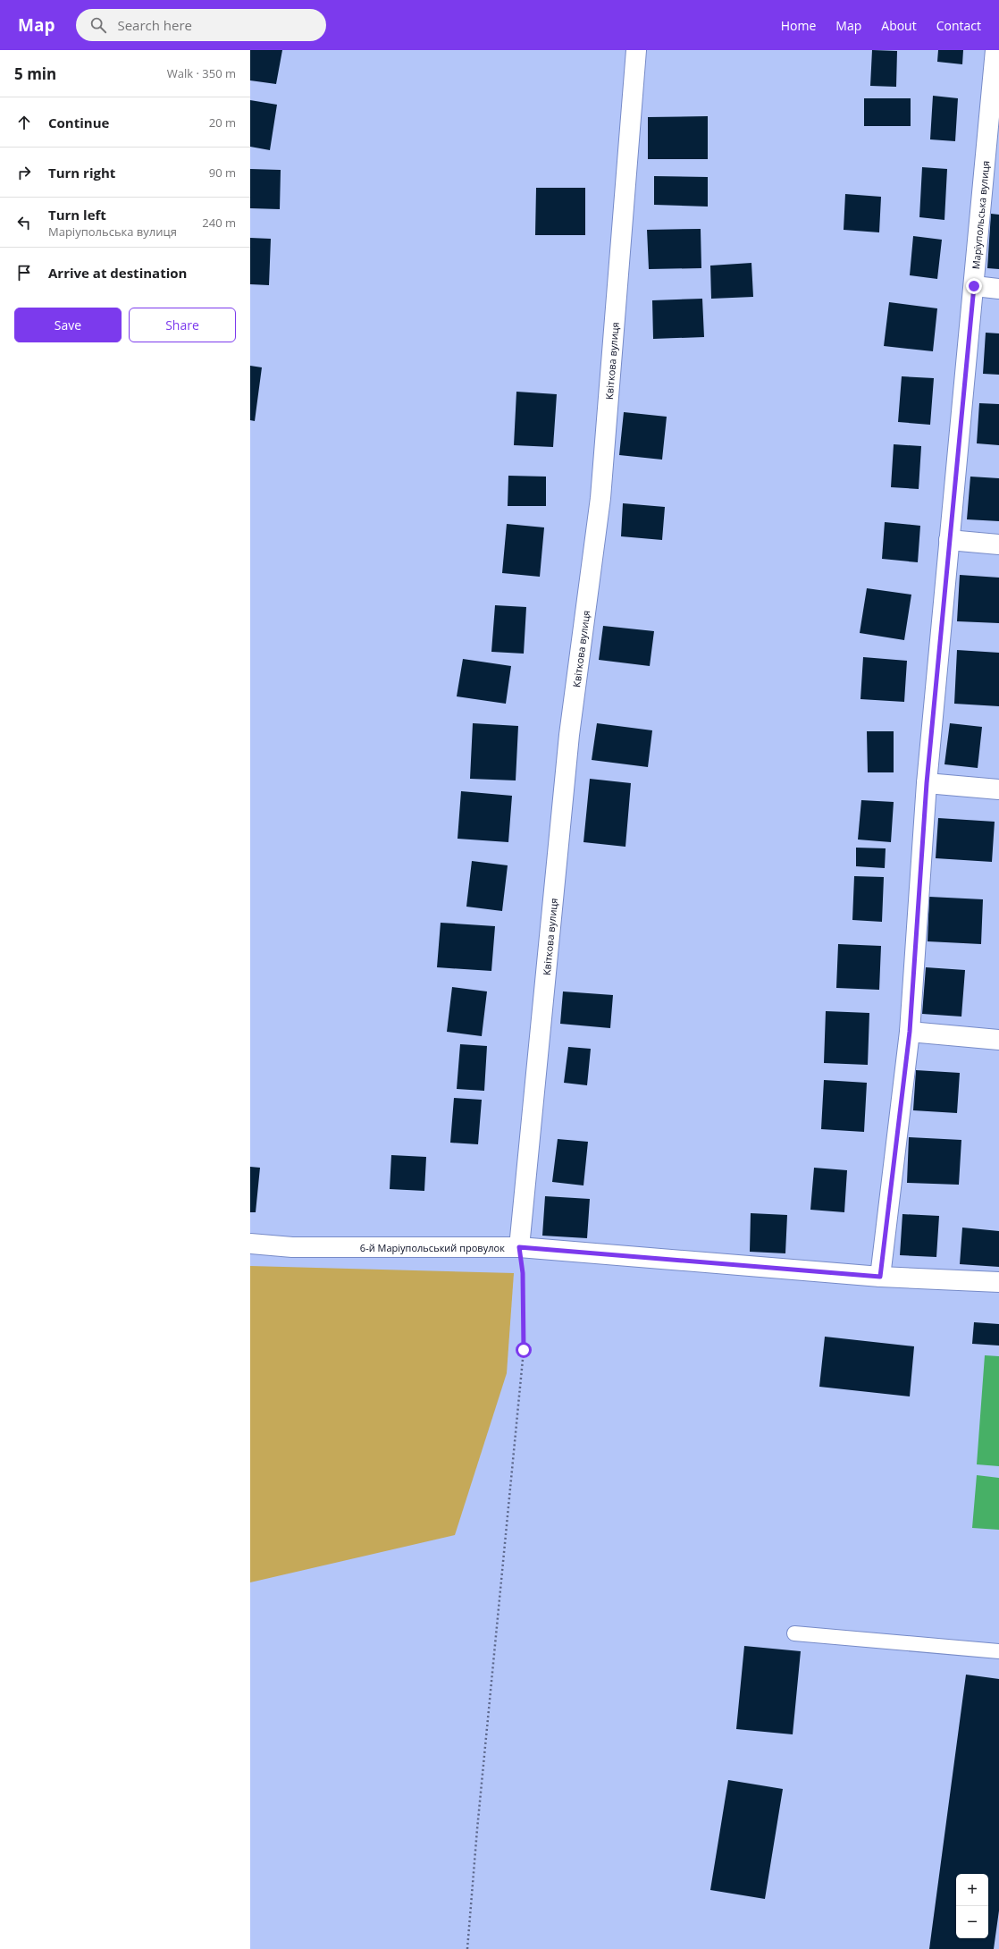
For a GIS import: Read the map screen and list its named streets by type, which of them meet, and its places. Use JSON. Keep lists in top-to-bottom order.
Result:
{
  "streets": {
    "street": ["Маріупольська вулиця", "Квіткова вулиця", "6-й Маріупольський провулок"]
  },
  "crossings": [
    ["Маріупольська вулиця", "6-й Маріупольський провулок"],
    ["Квіткова вулиця", "6-й Маріупольський провулок"]
  ],
  "page": {
    "header": "Map",
    "search": "Search here",
    "nav": [
      "Home",
      "Map",
      "About",
      "Contact"
    ],
    "heading": ["5 min", "Walk · 350 m"],
    "list": [
      ["Continue", "20 m"],
      ["Turn right", "90 m"],
      ["Turn left", "Маріупольська вулиця", "240 m"],
      "Arrive at destination"
    ],
    "buttons": ["Save", "Share"],
    "map_buttons": ["+", "−"]
  }
}
